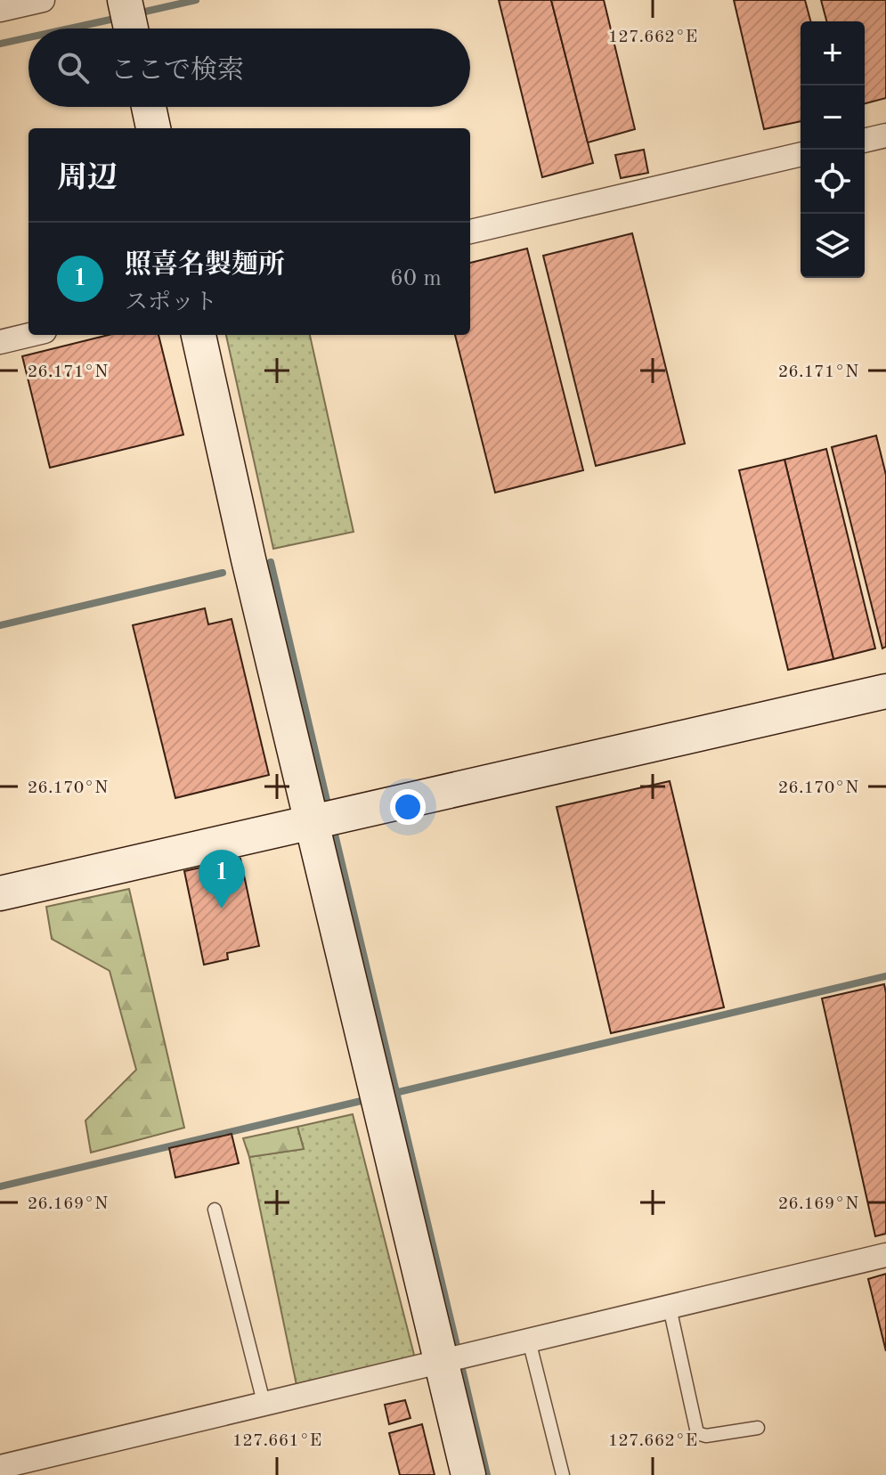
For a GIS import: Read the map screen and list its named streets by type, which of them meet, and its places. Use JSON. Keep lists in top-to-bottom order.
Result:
{
  "page": {
    "map_buttons": ["+", "−"],
    "search": "ここで検索",
    "heading": "周辺",
    "list": [
      {
        "mark": "1",
        "name": "照喜名製麺所",
        "note": "スポット",
        "value": "60 m"
      }
    ],
    "pins": "1"
  },
  "coordinates": [
    "127.662°E",
    "26.171°N",
    "26.170°N",
    "26.169°N",
    "127.661°E"
  ]
}
